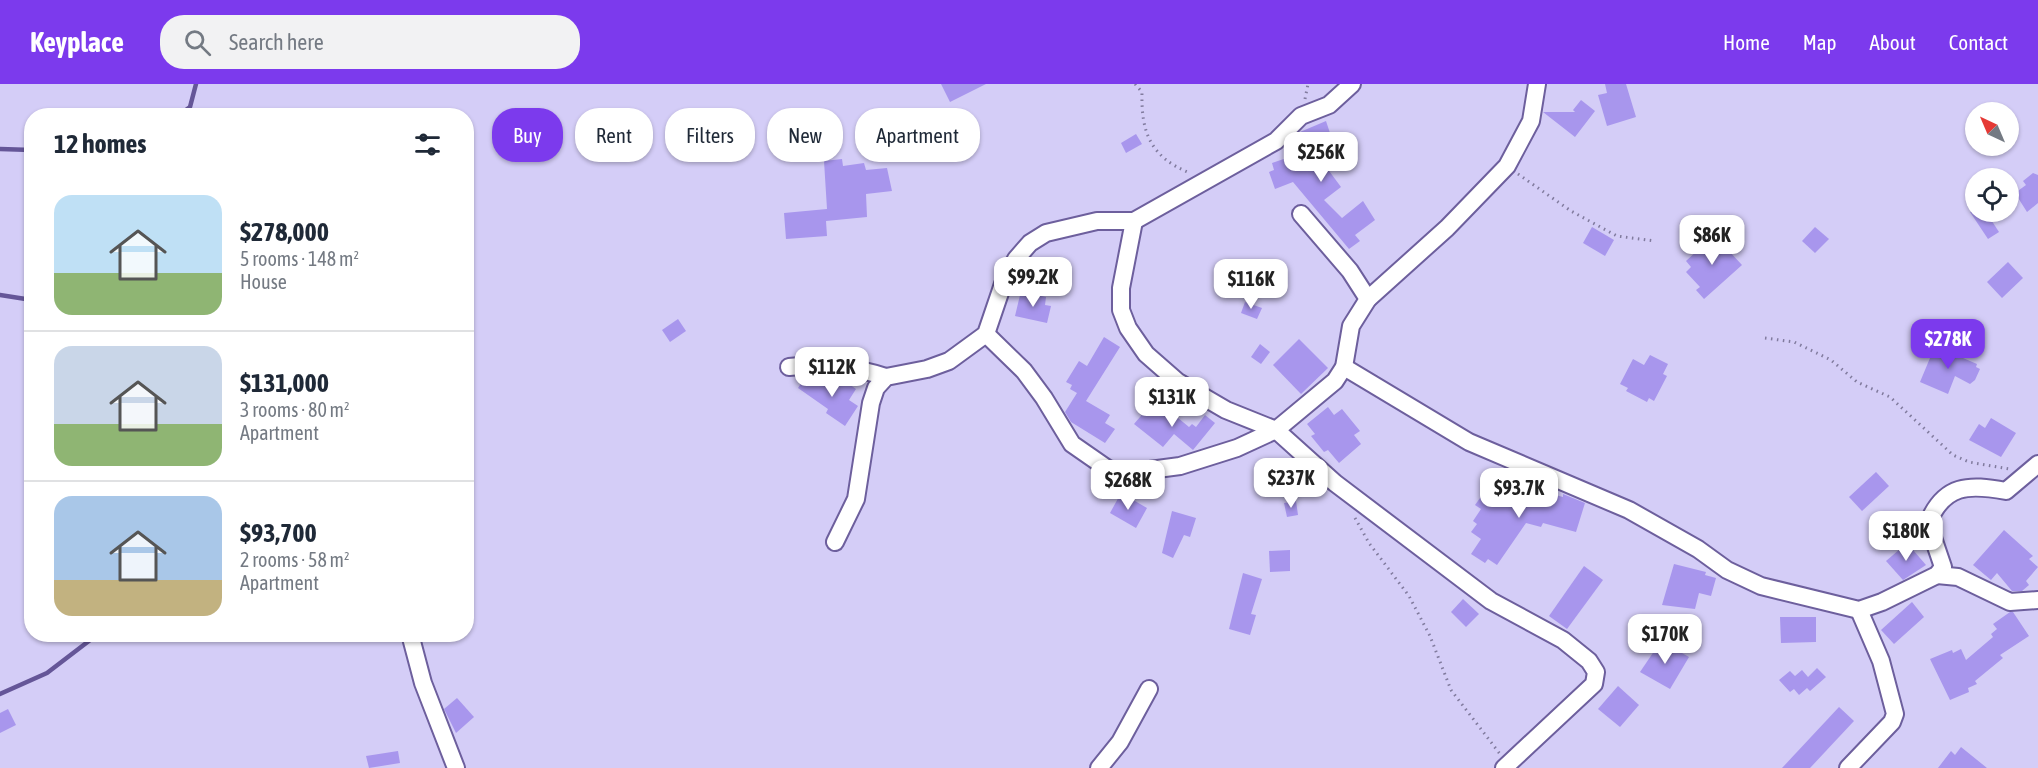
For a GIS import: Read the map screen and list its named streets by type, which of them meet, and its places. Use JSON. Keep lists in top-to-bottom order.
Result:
{
  "north": "top left",
  "page": {
    "header": "Keyplace",
    "search": "Search here",
    "nav": [
      "Home",
      "Map",
      "About",
      "Contact"
    ],
    "chip": [
      "Buy",
      "Rent",
      "Filters",
      "New",
      "Apartment"
    ],
    "heading": "12 homes",
    "price": [
      "$256K",
      "$86K",
      "$99.2K",
      "$116K",
      "$278K",
      "$112K",
      "$131K",
      "$237K",
      "$268K",
      "$93.7K",
      "$180K",
      "$170K"
    ],
    "list": [
      {
        "name": "$278,000",
        "note": "5 rooms · 148 m² · House"
      },
      {
        "name": "$131,000",
        "note": "3 rooms · 80 m² · Apartment"
      },
      {
        "name": "$93,700",
        "note": "2 rooms · 58 m² · Apartment"
      }
    ]
  }
}
